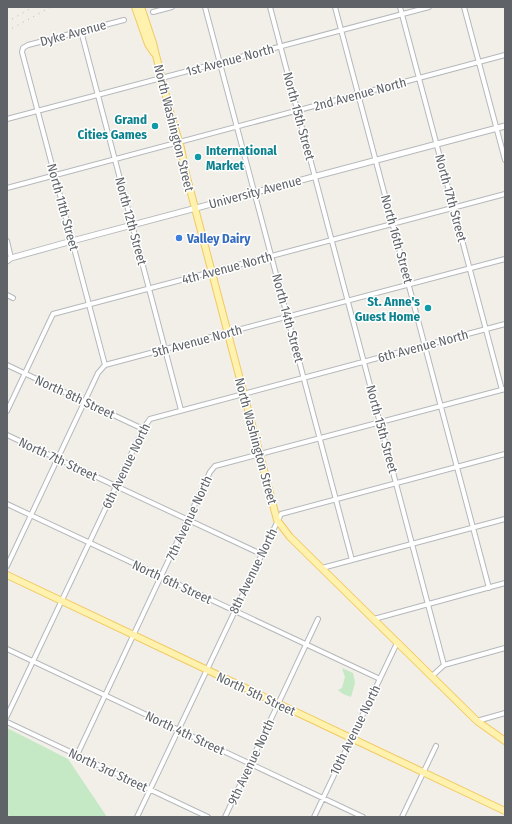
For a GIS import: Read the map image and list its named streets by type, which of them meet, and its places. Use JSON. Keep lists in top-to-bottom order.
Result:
{
  "streets": {
    "main road": ["North Washington Street", "North 5th Street"],
    "street": [
      "Dyke Avenue",
      "1st Avenue North",
      "2nd Avenue North",
      "North 15th Street",
      "University Avenue",
      "North 17th Street",
      "North 11th Street",
      "North 12th Street",
      "North 16th Street",
      "4th Avenue North",
      "North 14th Street",
      "5th Avenue North",
      "6th Avenue North",
      "North 8th Street",
      "North 7th Street",
      "7th Avenue North",
      "8th Avenue North",
      "North 6th Street",
      "10th Avenue North",
      "North 4th Street",
      "9th Avenue North",
      "North 3rd Street"
    ]
  },
  "crossings": [
    ["Dyke Avenue", "North 11th Street"],
    ["Dyke Avenue", "North 12th Street"],
    ["1st Avenue North", "North 15th Street"],
    ["1st Avenue North", "North Washington Street"],
    ["1st Avenue North", "North 17th Street"],
    ["1st Avenue North", "North 11th Street"],
    ["1st Avenue North", "North 12th Street"],
    ["1st Avenue North", "North 16th Street"],
    ["1st Avenue North", "North 14th Street"],
    ["2nd Avenue North", "North 15th Street"],
    ["2nd Avenue North", "North Washington Street"],
    ["2nd Avenue North", "North 17th Street"],
    ["2nd Avenue North", "North 11th Street"],
    ["2nd Avenue North", "North 12th Street"],
    ["2nd Avenue North", "North 16th Street"],
    ["2nd Avenue North", "North 14th Street"],
    ["North 15th Street", "University Avenue"],
    ["North 15th Street", "4th Avenue North"],
    ["North 15th Street", "5th Avenue North"],
    ["North 15th Street", "6th Avenue North"],
    ["North 15th Street", "7th Avenue North"],
    ["North 15th Street", "8th Avenue North"],
    ["North Washington Street", "University Avenue"],
    ["North Washington Street", "4th Avenue North"],
    ["North Washington Street", "5th Avenue North"],
    ["North Washington Street", "6th Avenue North"],
    ["North Washington Street", "7th Avenue North"],
    ["North Washington Street", "8th Avenue North"],
    ["North Washington Street", "10th Avenue North"],
    ["University Avenue", "North 17th Street"],
    ["University Avenue", "North 11th Street"],
    ["University Avenue", "North 12th Street"],
    ["University Avenue", "North 16th Street"],
    ["University Avenue", "North 14th Street"],
    ["North 17th Street", "4th Avenue North"],
    ["North 17th Street", "5th Avenue North"],
    ["North 17th Street", "6th Avenue North"],
    ["North 17th Street", "7th Avenue North"],
    ["North 11th Street", "4th Avenue North"],
    ["North 11th Street", "5th Avenue North"],
    ["North 12th Street", "4th Avenue North"],
    ["North 12th Street", "5th Avenue North"],
    ["North 12th Street", "6th Avenue North"],
    ["North 16th Street", "4th Avenue North"],
    ["North 16th Street", "5th Avenue North"],
    ["North 16th Street", "6th Avenue North"],
    ["North 16th Street", "7th Avenue North"],
    ["North 16th Street", "8th Avenue North"],
    ["4th Avenue North", "North 14th Street"],
    ["4th Avenue North", "North 8th Street"],
    ["North 14th Street", "5th Avenue North"],
    ["North 14th Street", "6th Avenue North"],
    ["North 14th Street", "7th Avenue North"],
    ["North 14th Street", "8th Avenue North"],
    ["6th Avenue North", "North 8th Street"],
    ["6th Avenue North", "North 7th Street"],
    ["6th Avenue North", "North 6th Street"],
    ["6th Avenue North", "North 5th Street"],
    ["6th Avenue North", "North 4th Street"],
    ["North 7th Street", "7th Avenue North"],
    ["North 7th Street", "8th Avenue North"],
    ["7th Avenue North", "North 6th Street"],
    ["7th Avenue North", "North 5th Street"],
    ["7th Avenue North", "North 4th Street"],
    ["7th Avenue North", "North 3rd Street"],
    ["8th Avenue North", "North 6th Street"],
    ["8th Avenue North", "North 5th Street"],
    ["8th Avenue North", "North 4th Street"],
    ["8th Avenue North", "North 3rd Street"],
    ["North 6th Street", "10th Avenue North"],
    ["North 6th Street", "9th Avenue North"],
    ["North 5th Street", "10th Avenue North"],
    ["North 5th Street", "9th Avenue North"],
    ["10th Avenue North", "North 4th Street"],
    ["North 4th Street", "9th Avenue North"]
  ],
  "places": [
    "Grand Cities Games",
    "International Market",
    "Valley Dairy",
    "St. Anne's Guest Home"
  ]
}
